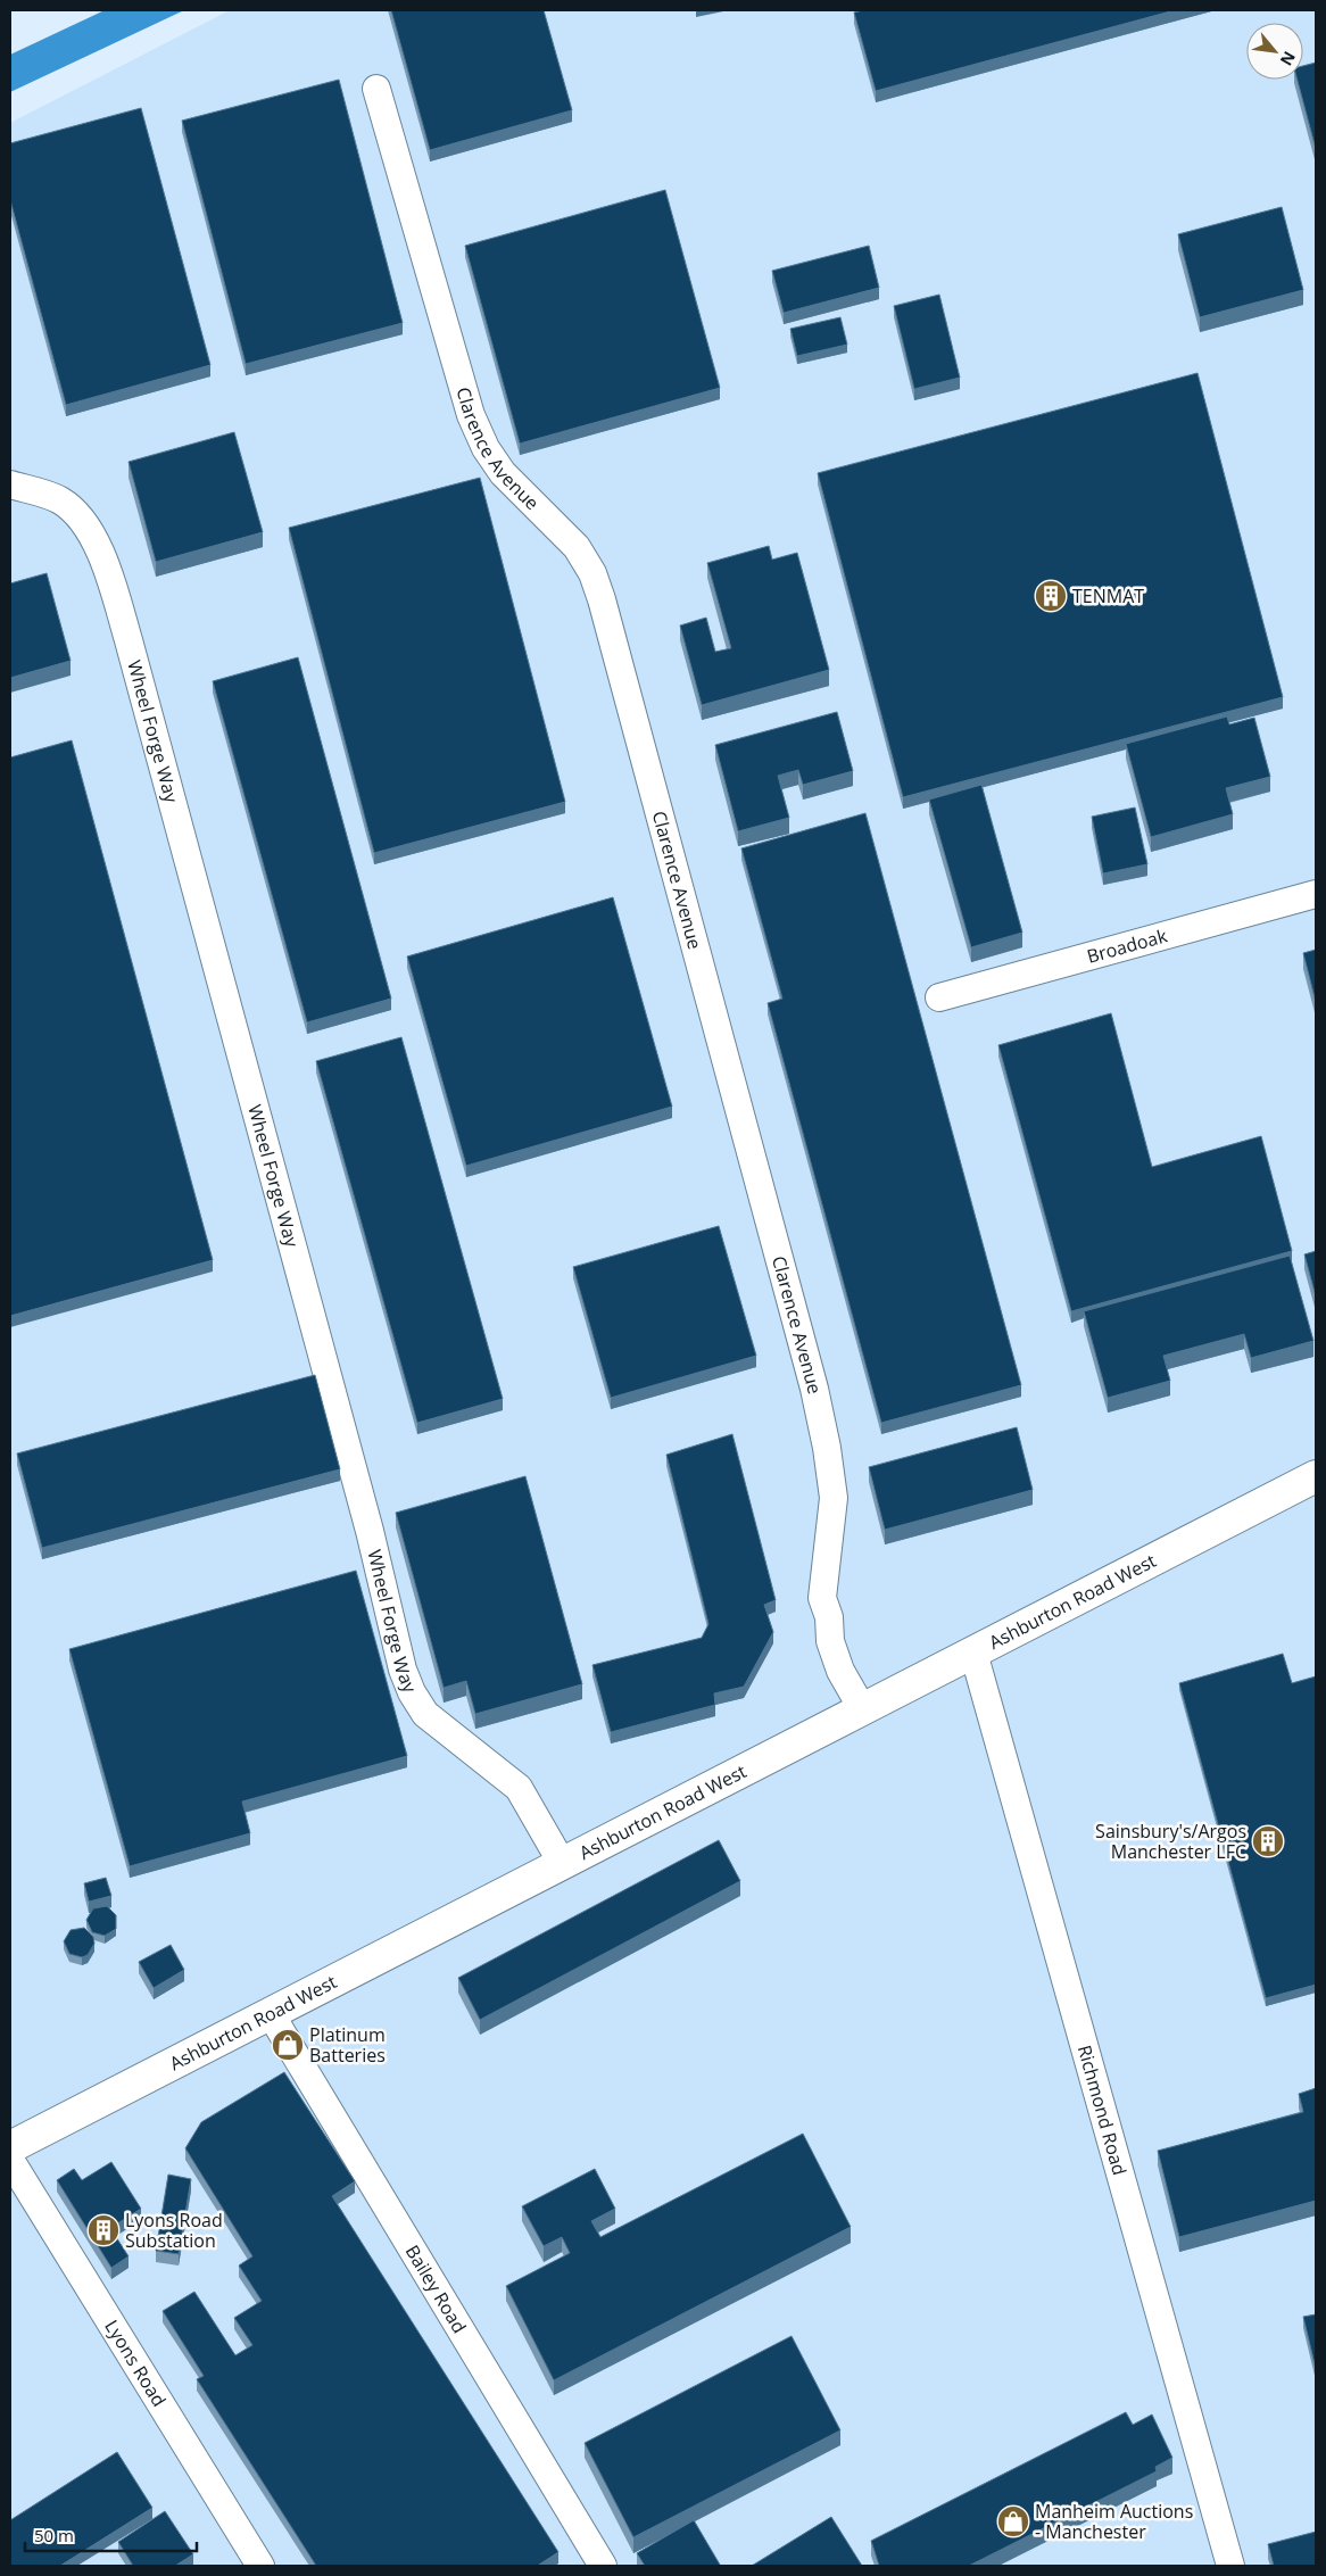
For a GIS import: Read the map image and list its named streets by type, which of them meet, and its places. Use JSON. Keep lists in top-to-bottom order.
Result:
{
  "streets": {
    "main road": ["Ashburton Road West"],
    "street": [
      "Clarence Avenue",
      "Wheel Forge Way",
      "Broadoak",
      "Richmond Road",
      "Bailey Road",
      "Lyons Road"
    ]
  },
  "crossings": [
    ["Clarence Avenue", "Ashburton Road West"],
    ["Wheel Forge Way", "Ashburton Road West"],
    ["Ashburton Road West", "Richmond Road"],
    ["Ashburton Road West", "Bailey Road"]
  ],
  "places": {
    "building": ["TENMAT", "Sainsbury's/Argos Manchester LFC", "Lyons Road Substation"],
    "shop": ["Platinum Batteries", "Manheim Auctions - Manchester"]
  },
  "scale_bar": "50 m",
  "north": "bottom right"
}
